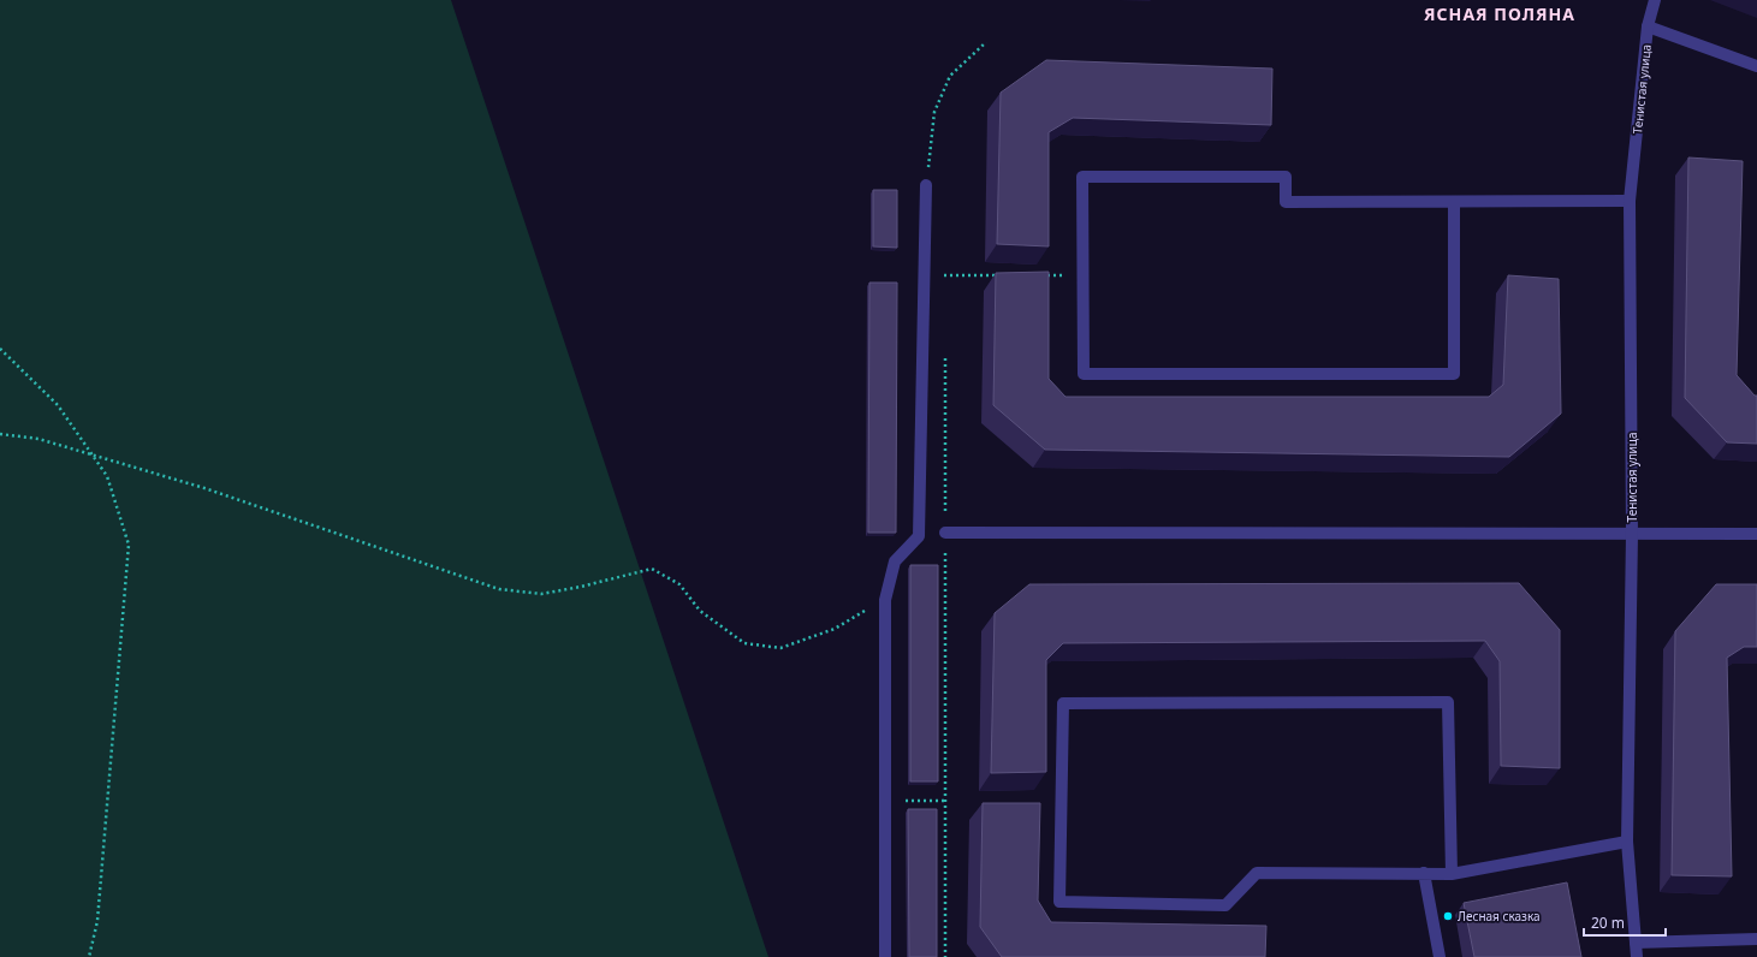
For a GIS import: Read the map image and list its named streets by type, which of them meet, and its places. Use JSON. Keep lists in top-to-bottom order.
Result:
{
  "streets": {
    "street": ["Тенистая улица"]
  },
  "districts": ["ЯСНАЯ ПОЛЯНА"],
  "places": ["Лесная сказка"],
  "scale_bar": "20 m"
}
